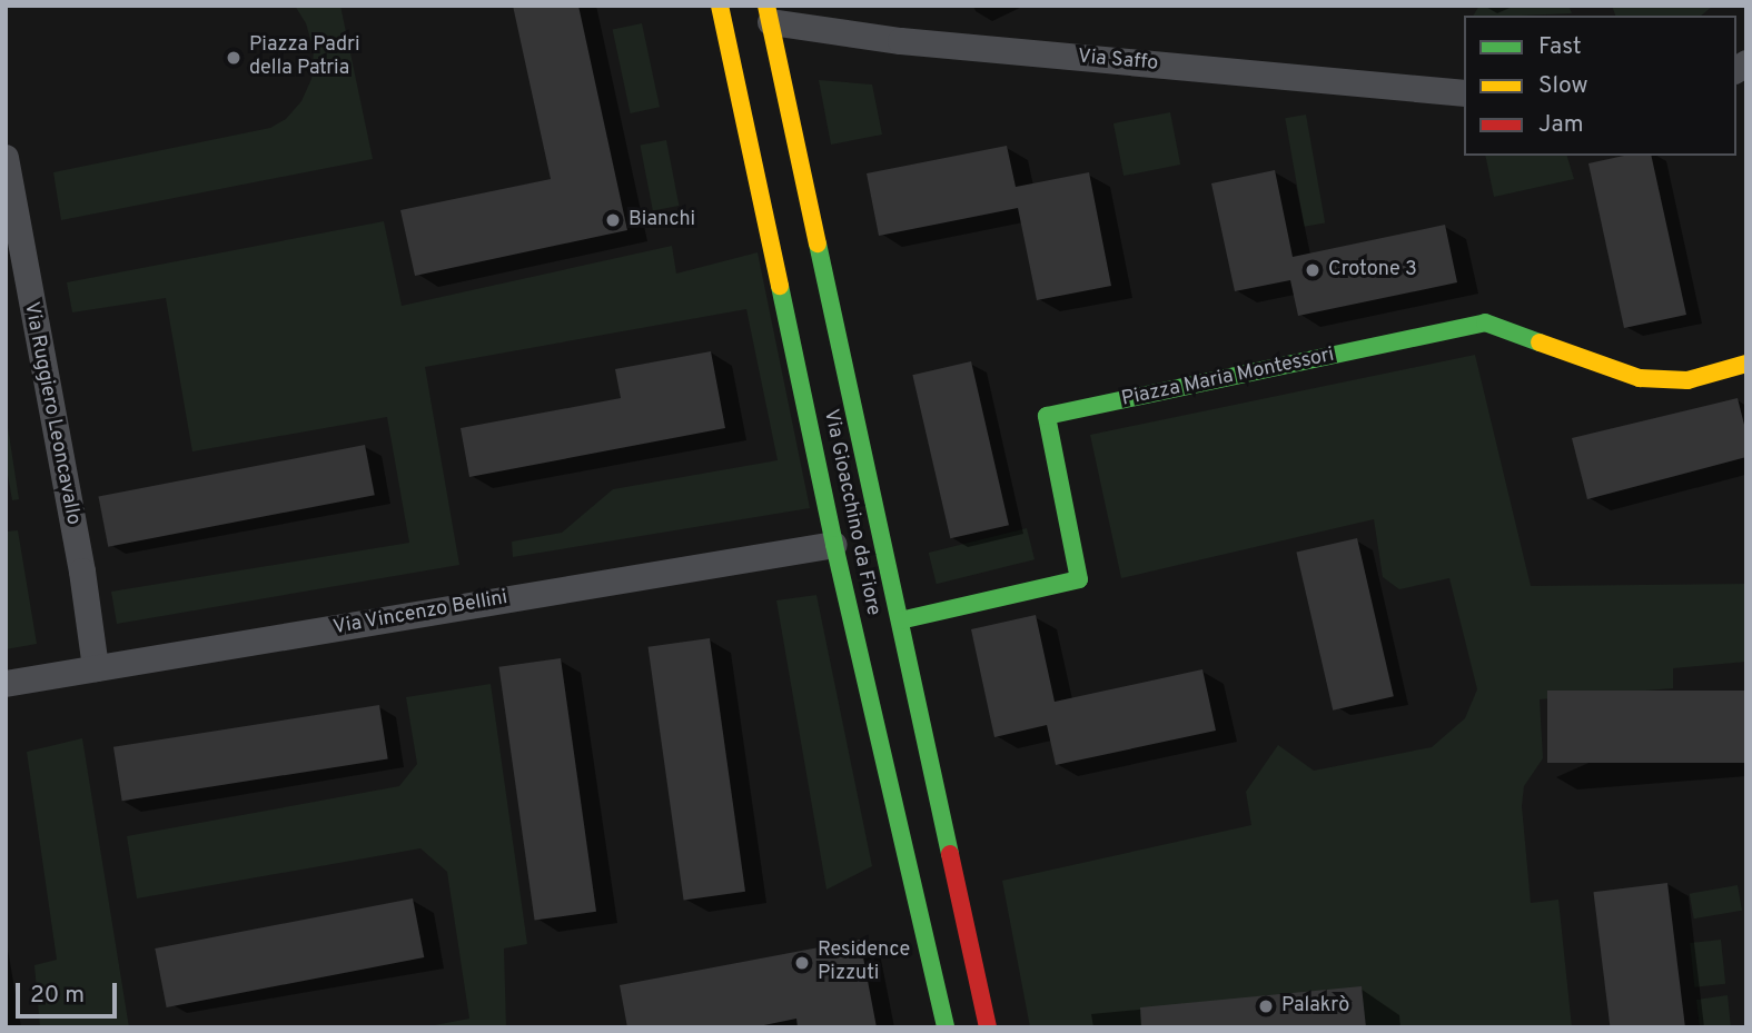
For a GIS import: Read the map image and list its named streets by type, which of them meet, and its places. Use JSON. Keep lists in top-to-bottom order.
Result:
{
  "streets": {
    "street": [
      "Via Saffo",
      "Piazza Maria Montessori",
      "Via Ruggiero Leoncavallo",
      "Via Gioacchino da Fiore",
      "Via Vincenzo Bellini"
    ]
  },
  "crossings": [
    ["Via Saffo", "Via Gioacchino da Fiore"],
    ["Piazza Maria Montessori", "Via Gioacchino da Fiore"],
    ["Via Ruggiero Leoncavallo", "Via Vincenzo Bellini"],
    ["Via Gioacchino da Fiore", "Via Vincenzo Bellini"]
  ],
  "places": [
    "Piazza Padri della Patria",
    "Bianchi",
    "Crotone 3",
    "Residence Pizzuti",
    "Palakrò"
  ],
  "legend": ["Fast", "Slow", "Jam"],
  "scale_bar": "20 m"
}
